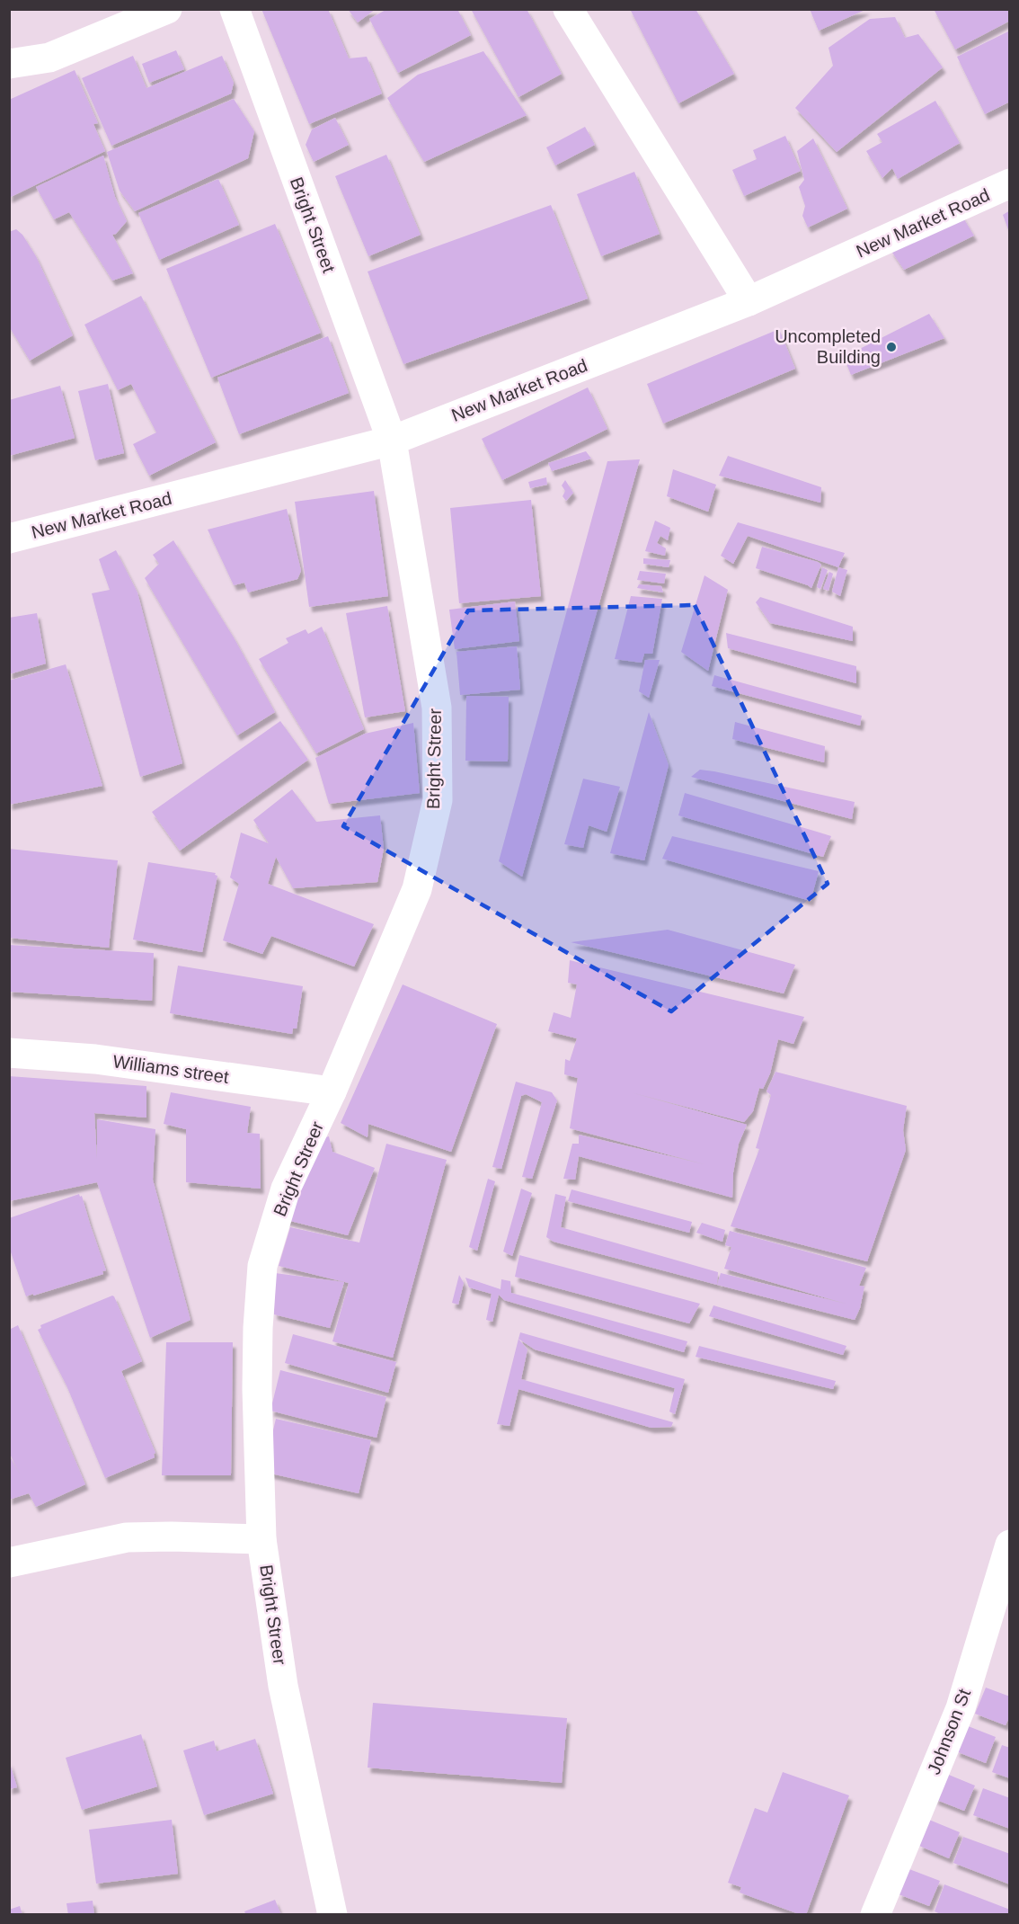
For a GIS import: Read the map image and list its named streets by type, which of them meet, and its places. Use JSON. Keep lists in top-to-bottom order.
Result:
{
  "streets": {
    "street": [
      "New Market Road",
      "Bright Street",
      "Bright Streer",
      "Williams street",
      "Johnson St"
    ]
  },
  "crossings": [
    ["New Market Road", "Bright Street"],
    ["New Market Road", "Bright Streer"],
    ["Bright Street", "Bright Streer"],
    ["Bright Streer", "Williams street"]
  ],
  "places": ["Uncompleted Building"]
}
